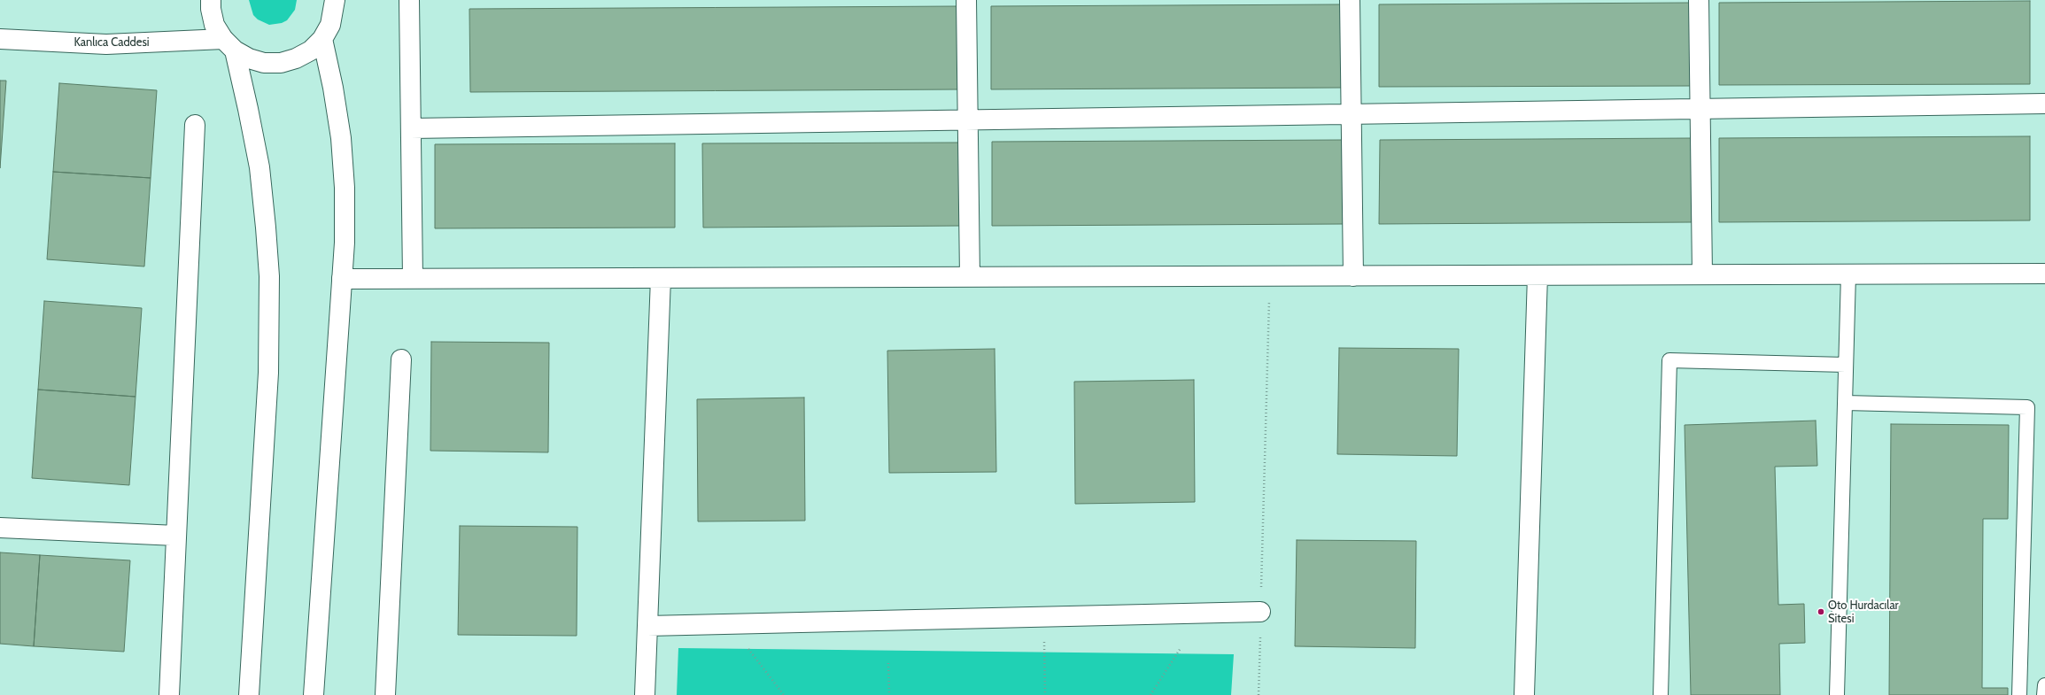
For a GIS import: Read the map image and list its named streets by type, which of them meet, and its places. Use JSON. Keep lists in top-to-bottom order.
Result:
{
  "streets": {
    "street": ["Kanlıca Caddesi"]
  },
  "places": ["Oto Hurdacılar Sitesi"]
}
